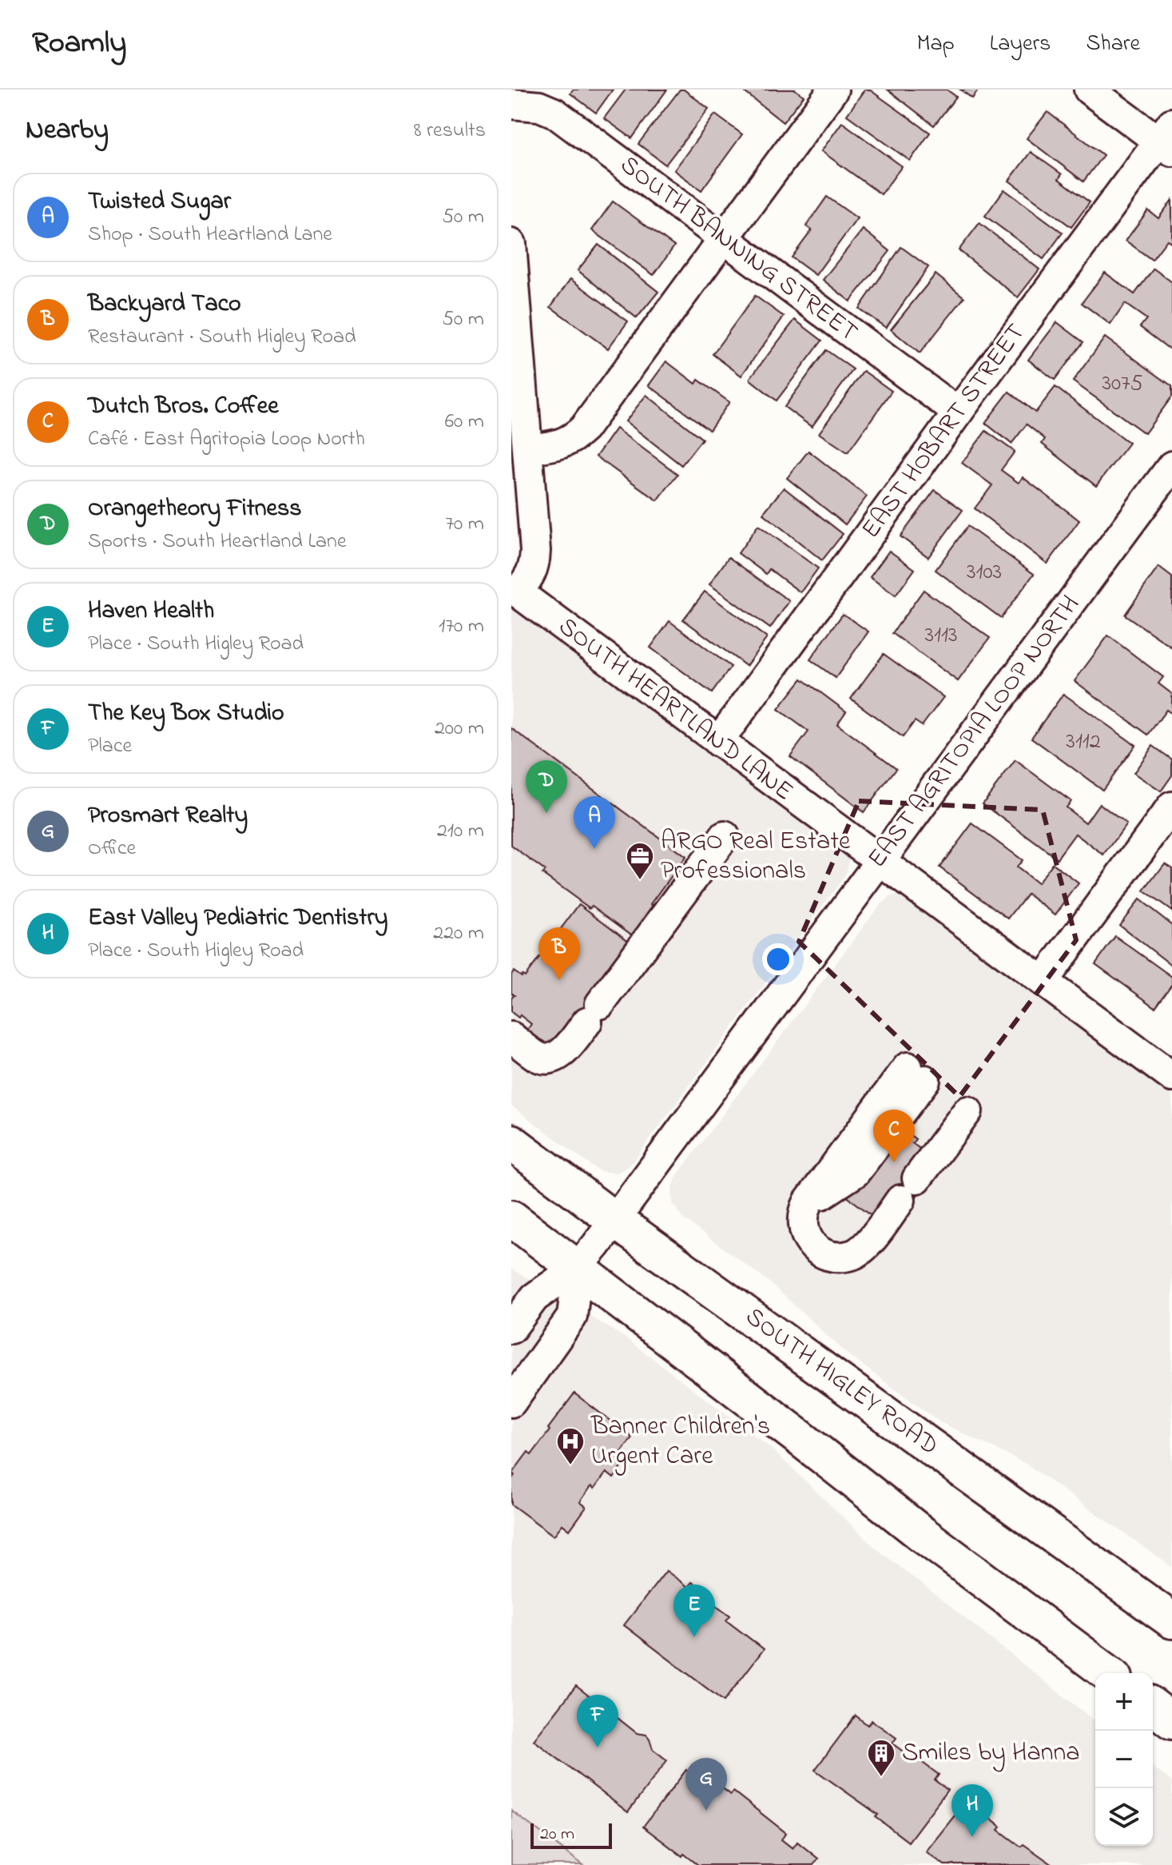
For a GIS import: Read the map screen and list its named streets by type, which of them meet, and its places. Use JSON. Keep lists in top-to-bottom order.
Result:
{
  "streets": {
    "main road": ["SOUTH HIGLEY ROAD"],
    "street": [
      "SOUTH BANNING STREET",
      "EAST HOBART STREET",
      "SOUTH HEARTLAND LANE",
      "EAST AGRITOPIA LOOP NORTH"
    ]
  },
  "crossings": [
    ["SOUTH BANNING STREET", "EAST HOBART STREET"],
    ["EAST HOBART STREET", "SOUTH HEARTLAND LANE"],
    ["SOUTH HEARTLAND LANE", "EAST AGRITOPIA LOOP NORTH"],
    ["EAST AGRITOPIA LOOP NORTH", "SOUTH HIGLEY ROAD"]
  ],
  "places": {
    "office": ["ARGO Real Estate Professionals"],
    "hospital": ["Banner Children's Urgent Care"],
    "building": ["Smiles by Hanna"]
  },
  "house_numbers": [
    "3075",
    "3103",
    "3113",
    "3112"
  ],
  "scale_bar": "20 m",
  "page": {
    "header": "Roamly",
    "nav": ["Map", "Layers", "Share"],
    "heading": ["Nearby", "8 results"],
    "list": [
      {
        "mark": "A",
        "name": "Twisted Sugar",
        "note": "Shop · South Heartland Lane",
        "value": "50 m"
      },
      {
        "mark": "B",
        "name": "Backyard Taco",
        "note": "Restaurant · South Higley Road",
        "value": "50 m"
      },
      {
        "mark": "C",
        "name": "Dutch Bros. Coffee",
        "note": "Café · East Agritopia Loop North",
        "value": "60 m"
      },
      {
        "mark": "D",
        "name": "Orangetheory Fitness",
        "note": "Sports · South Heartland Lane",
        "value": "70 m"
      },
      {
        "mark": "E",
        "name": "Haven Health",
        "note": "Place · South Higley Road",
        "value": "170 m"
      },
      {
        "mark": "F",
        "name": "The Key Box Studio",
        "note": "Place",
        "value": "200 m"
      },
      {
        "mark": "G",
        "name": "Prosmart Realty",
        "note": "Office",
        "value": "210 m"
      },
      {
        "mark": "H",
        "name": "East Valley Pediatric Dentistry",
        "note": "Place · South Higley Road",
        "value": "220 m"
      }
    ],
    "pins": [
      "D",
      "A",
      "B",
      "C",
      "E",
      "F",
      "G",
      "H"
    ],
    "map_buttons": ["+", "−"],
    "scale": "20 m"
  }
}
